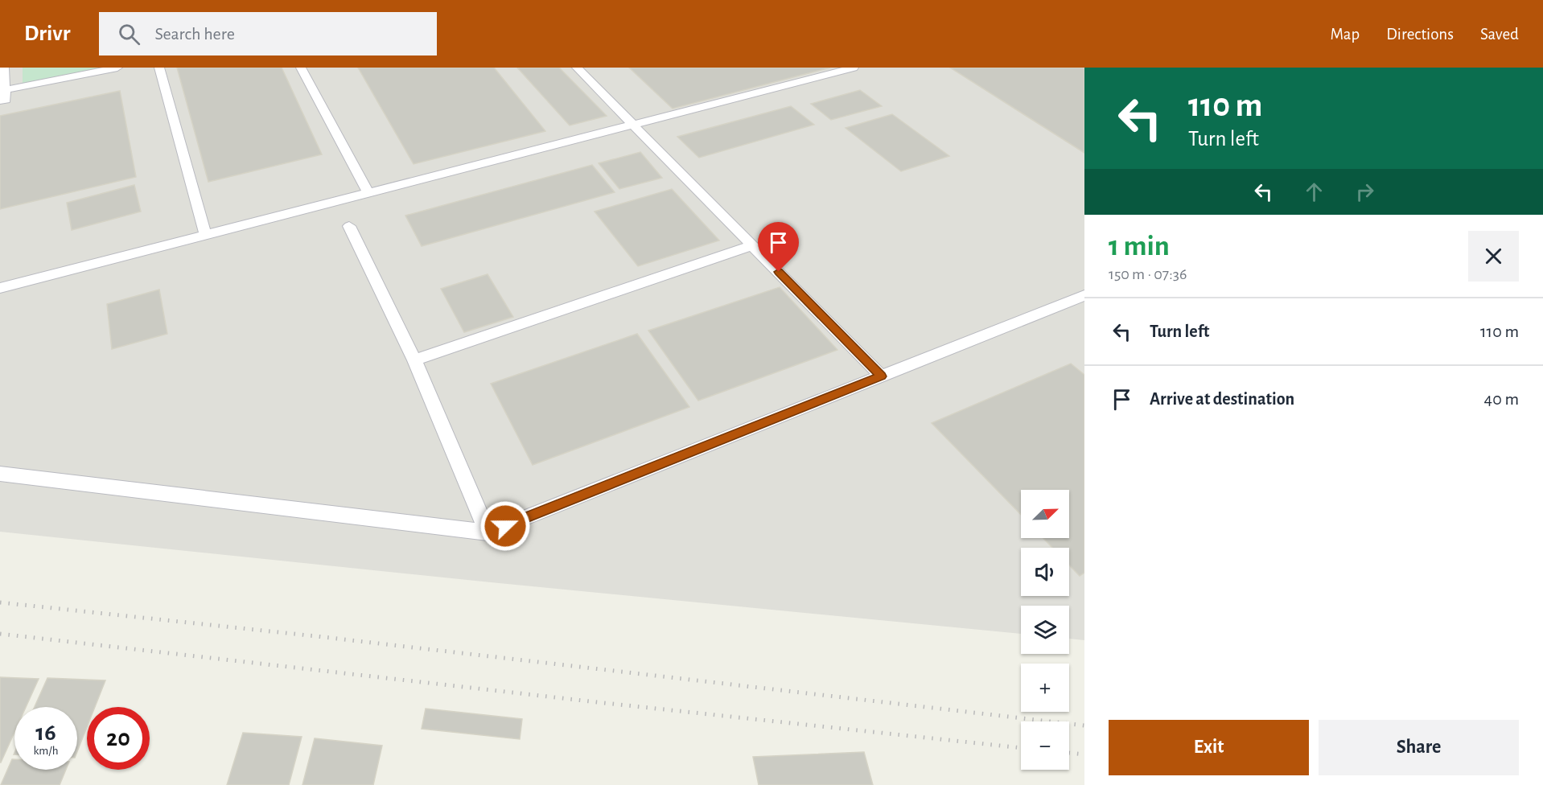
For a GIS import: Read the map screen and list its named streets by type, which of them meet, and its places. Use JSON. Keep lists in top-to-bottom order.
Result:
{
  "north": "top right",
  "page": {
    "header": "Drivr",
    "search": "Search here",
    "nav": ["Map", "Directions", "Saved"],
    "turn": ["110 m", "Turn left"],
    "heading": ["1 min", "150 m · 07:36"],
    "list": [
      {
        "name": "Turn left",
        "value": "110 m"
      },
      {
        "name": "Arrive at destination",
        "value": "40 m"
      }
    ],
    "map_buttons": ["+", "−"],
    "speed": "16 km/h",
    "limit": "20",
    "buttons": ["Exit", "Share"]
  }
}
